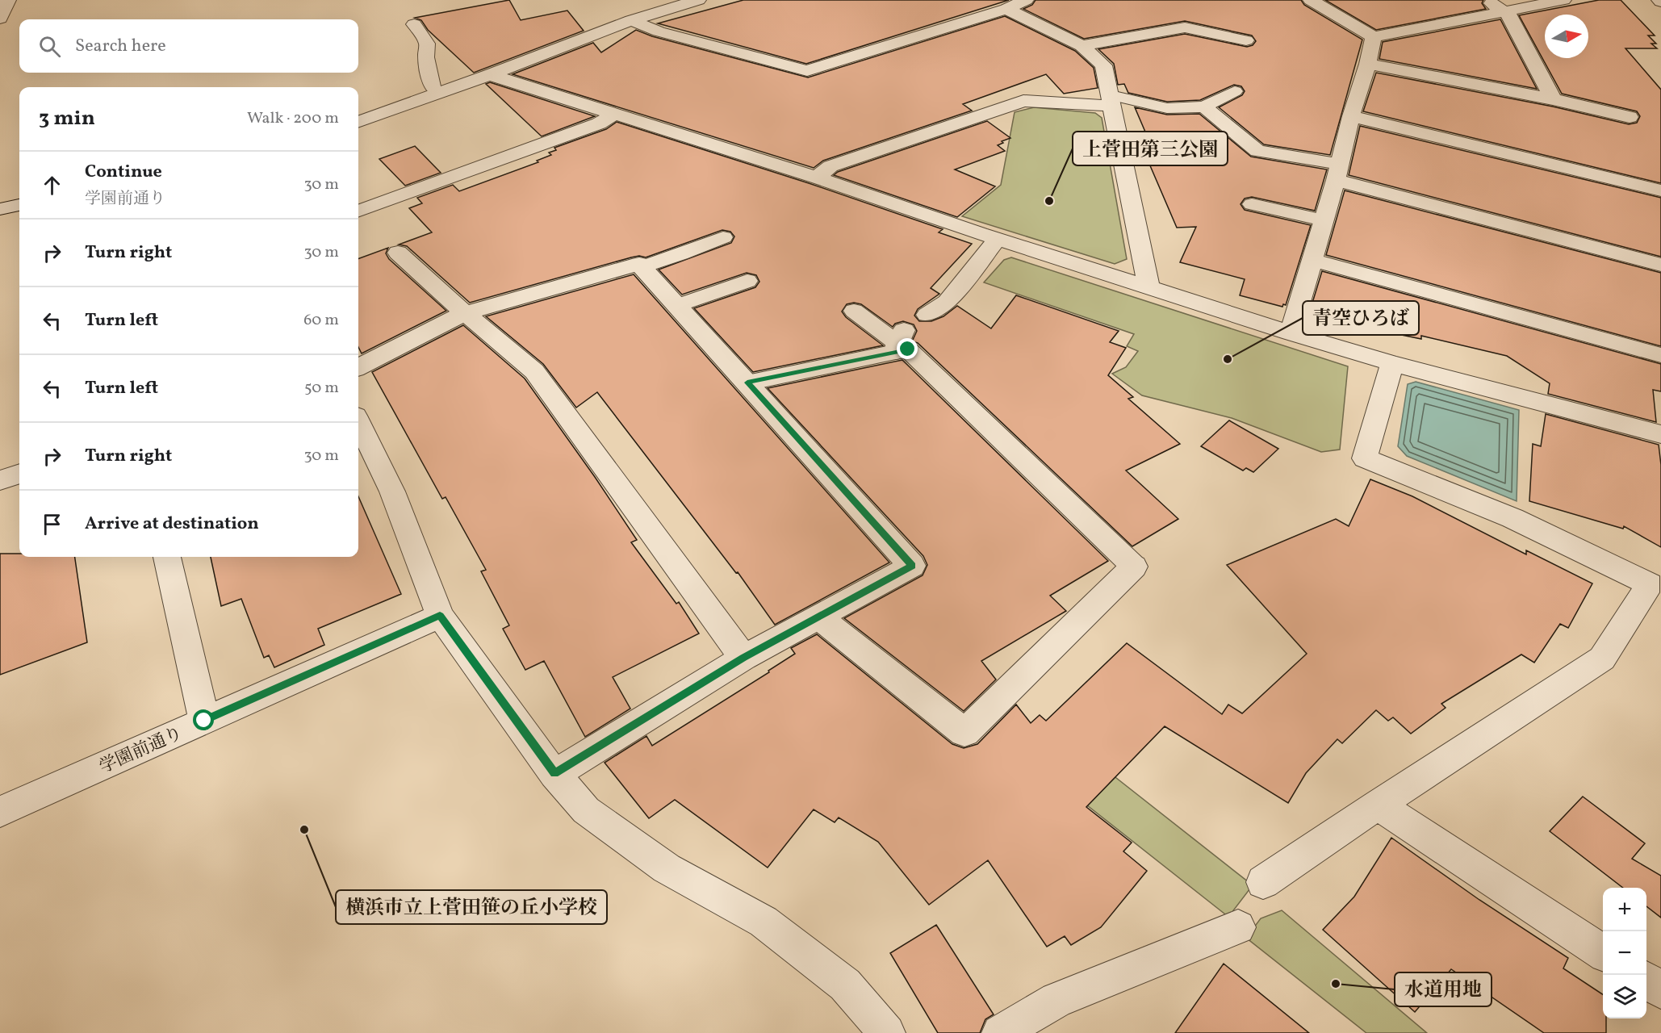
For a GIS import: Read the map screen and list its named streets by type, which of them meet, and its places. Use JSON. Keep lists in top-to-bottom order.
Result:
{
  "streets": {
    "street": ["学園前通り"]
  },
  "places": [
    "上菅田第三公園",
    "青空ひろば",
    "横浜市立上菅田笹の丘小学校",
    "水道用地"
  ],
  "north": "right",
  "page": {
    "search": "Search here",
    "heading": ["3 min", "Walk · 200 m"],
    "list": [
      ["Continue", "学園前通り", "30 m"],
      ["Turn right", "30 m"],
      ["Turn left", "60 m"],
      ["Turn left", "50 m"],
      ["Turn right", "30 m"],
      "Arrive at destination"
    ],
    "map_buttons": ["+", "−"]
  }
}
